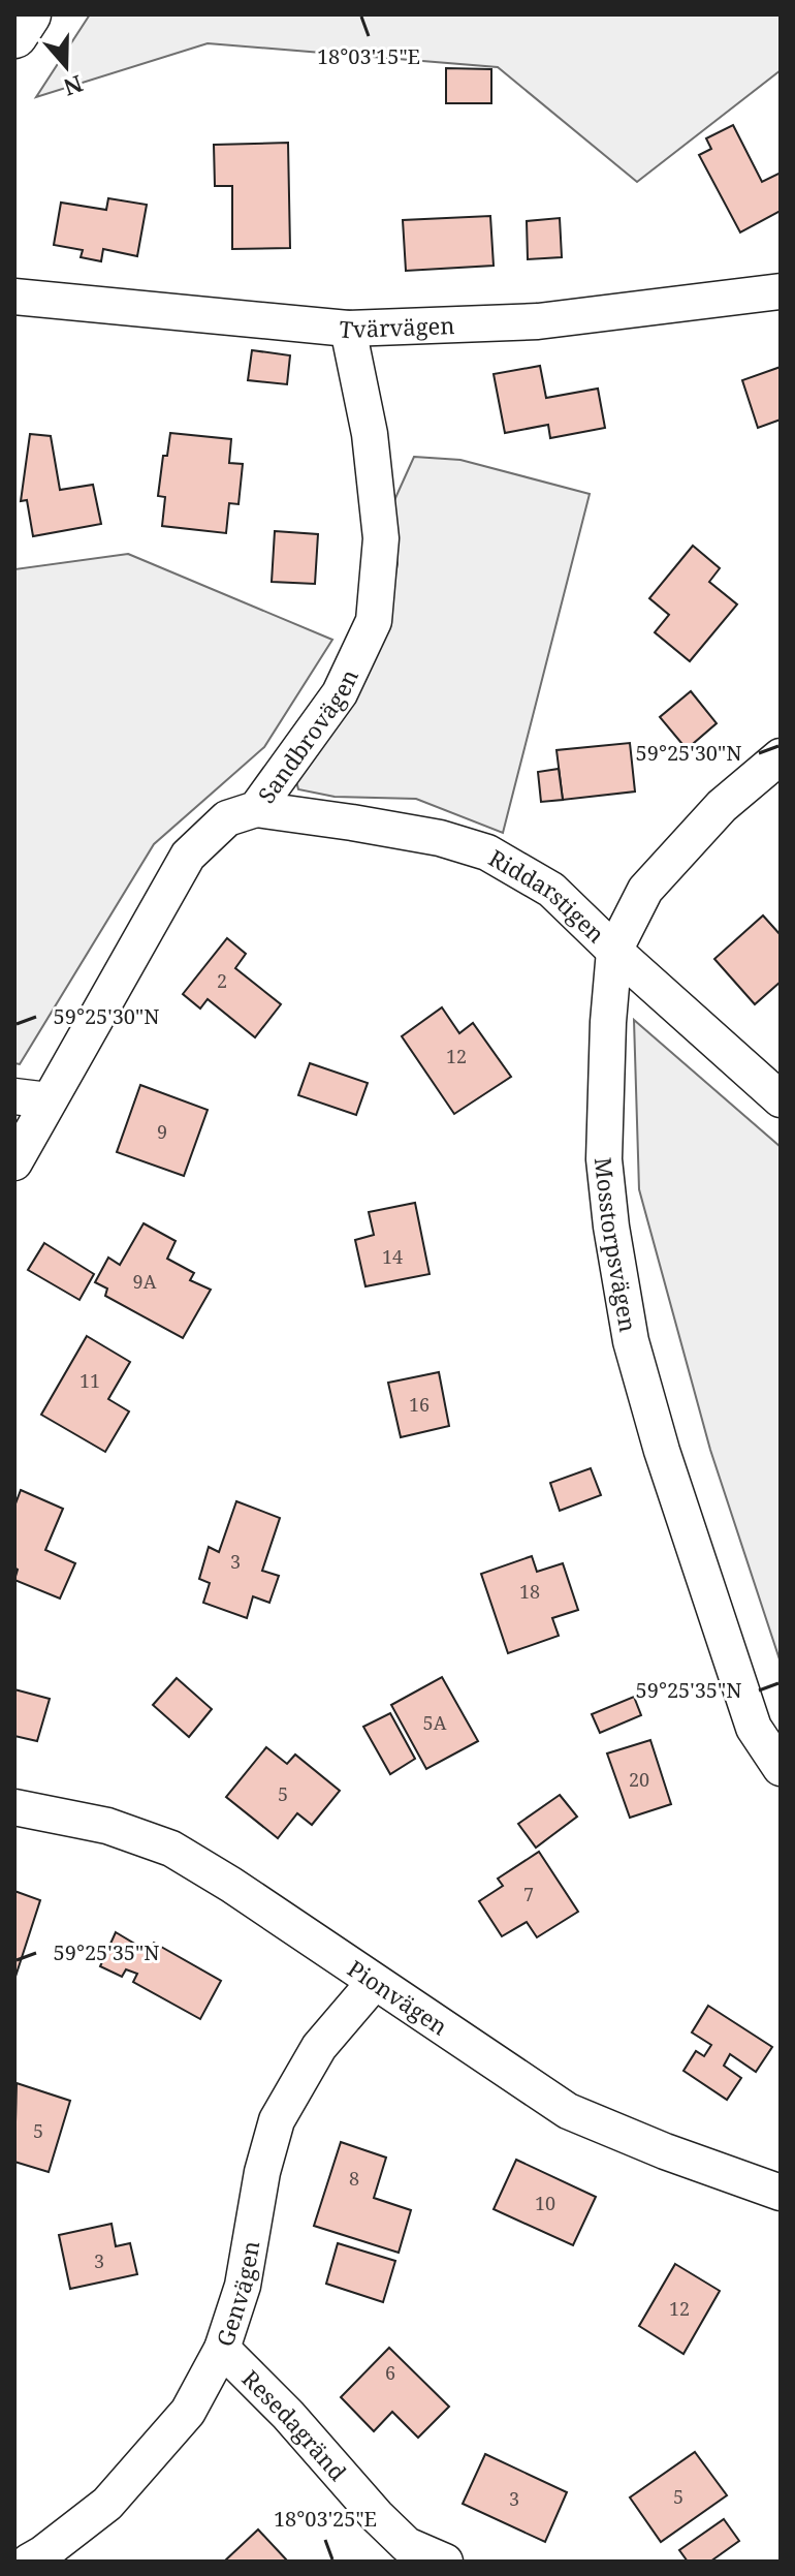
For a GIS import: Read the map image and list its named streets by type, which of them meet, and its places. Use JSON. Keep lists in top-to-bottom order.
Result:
{
  "streets": {
    "street": [
      "Tvärvägen",
      "Sandbrovägen",
      "Riddarstigen",
      "Mosstorpsvägen",
      "Pionvägen",
      "Genvägen",
      "Resedagränd"
    ]
  },
  "crossings": [
    ["Tvärvägen", "Sandbrovägen"],
    ["Sandbrovägen", "Riddarstigen"],
    ["Riddarstigen", "Mosstorpsvägen"],
    ["Pionvägen", "Genvägen"],
    ["Genvägen", "Resedagränd"]
  ],
  "house_numbers": [
    "2",
    "12",
    "9",
    "14",
    "9A",
    "11",
    "16",
    "3",
    "18",
    "5A",
    "20",
    "5",
    "7",
    "5",
    "8",
    "10",
    "3",
    "12",
    "6",
    "5",
    "3"
  ],
  "north": "bottom",
  "coordinates": [
    "18°03'15\"E",
    "59°25'30\"N",
    "59°25'35\"N",
    "18°03'25\"E"
  ]
}
